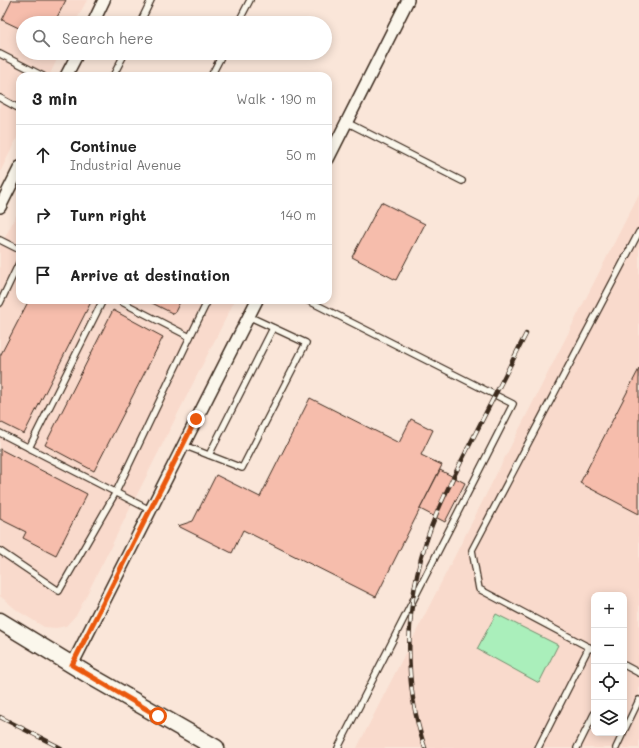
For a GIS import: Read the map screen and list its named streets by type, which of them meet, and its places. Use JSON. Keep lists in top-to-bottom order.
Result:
{
  "page": {
    "search": "Search here",
    "heading": ["3 min", "Walk · 190 m"],
    "list": [
      ["Continue", "Industrial Avenue", "50 m"],
      ["Turn right", "140 m"],
      "Arrive at destination"
    ],
    "map_buttons": ["+", "−"]
  }
}
